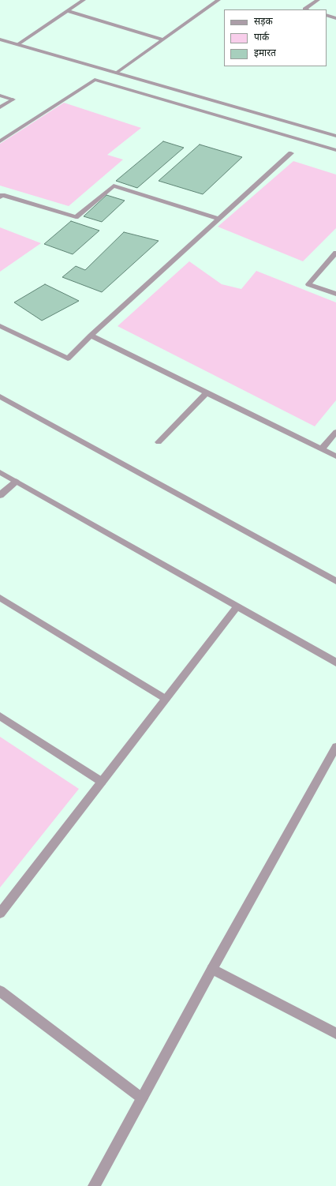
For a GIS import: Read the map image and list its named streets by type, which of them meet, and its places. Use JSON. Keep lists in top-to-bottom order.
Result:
{
  "legend": ["सड़क", "पार्क", "इमारत"]
}
